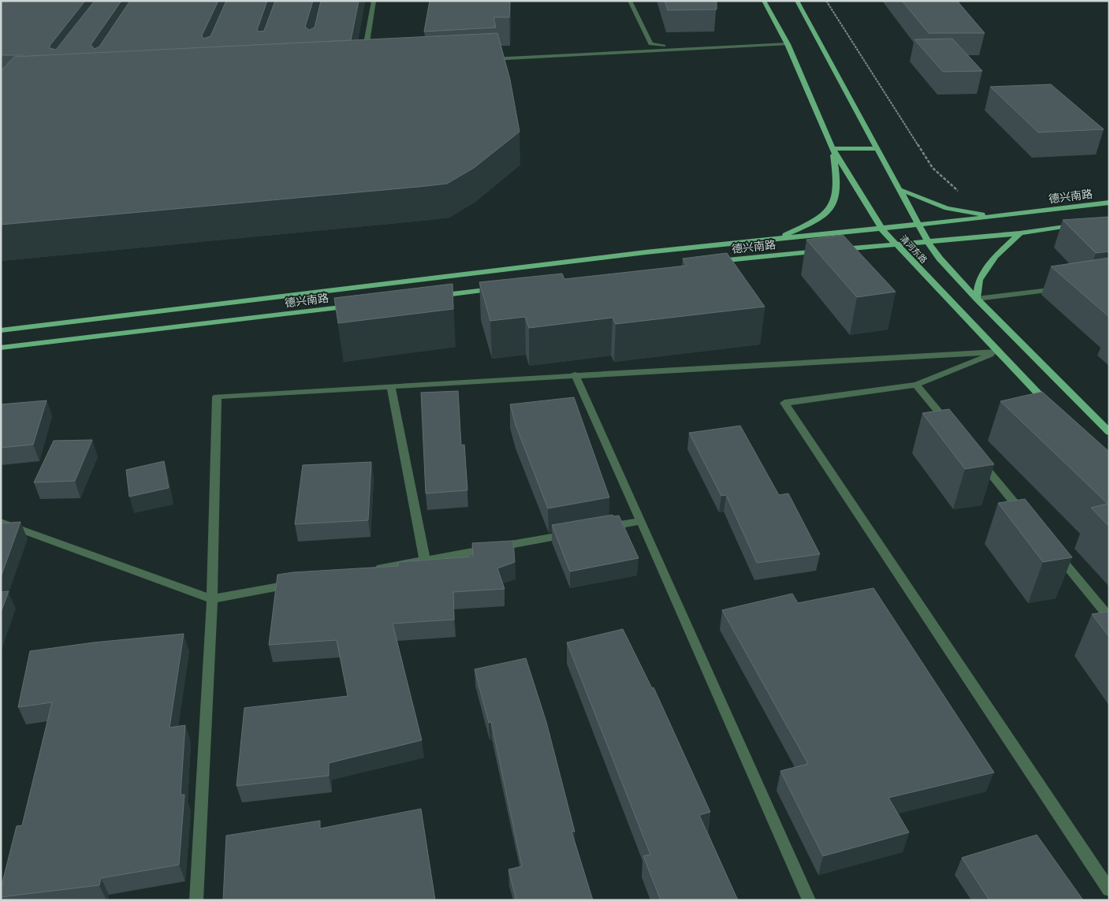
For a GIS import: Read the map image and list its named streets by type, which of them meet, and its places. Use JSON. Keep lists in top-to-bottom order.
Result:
{
  "streets": {
    "main road": ["德兴南路", "清河东路"]
  },
  "crossings": [
    ["德兴南路", "清河东路"]
  ]
}
